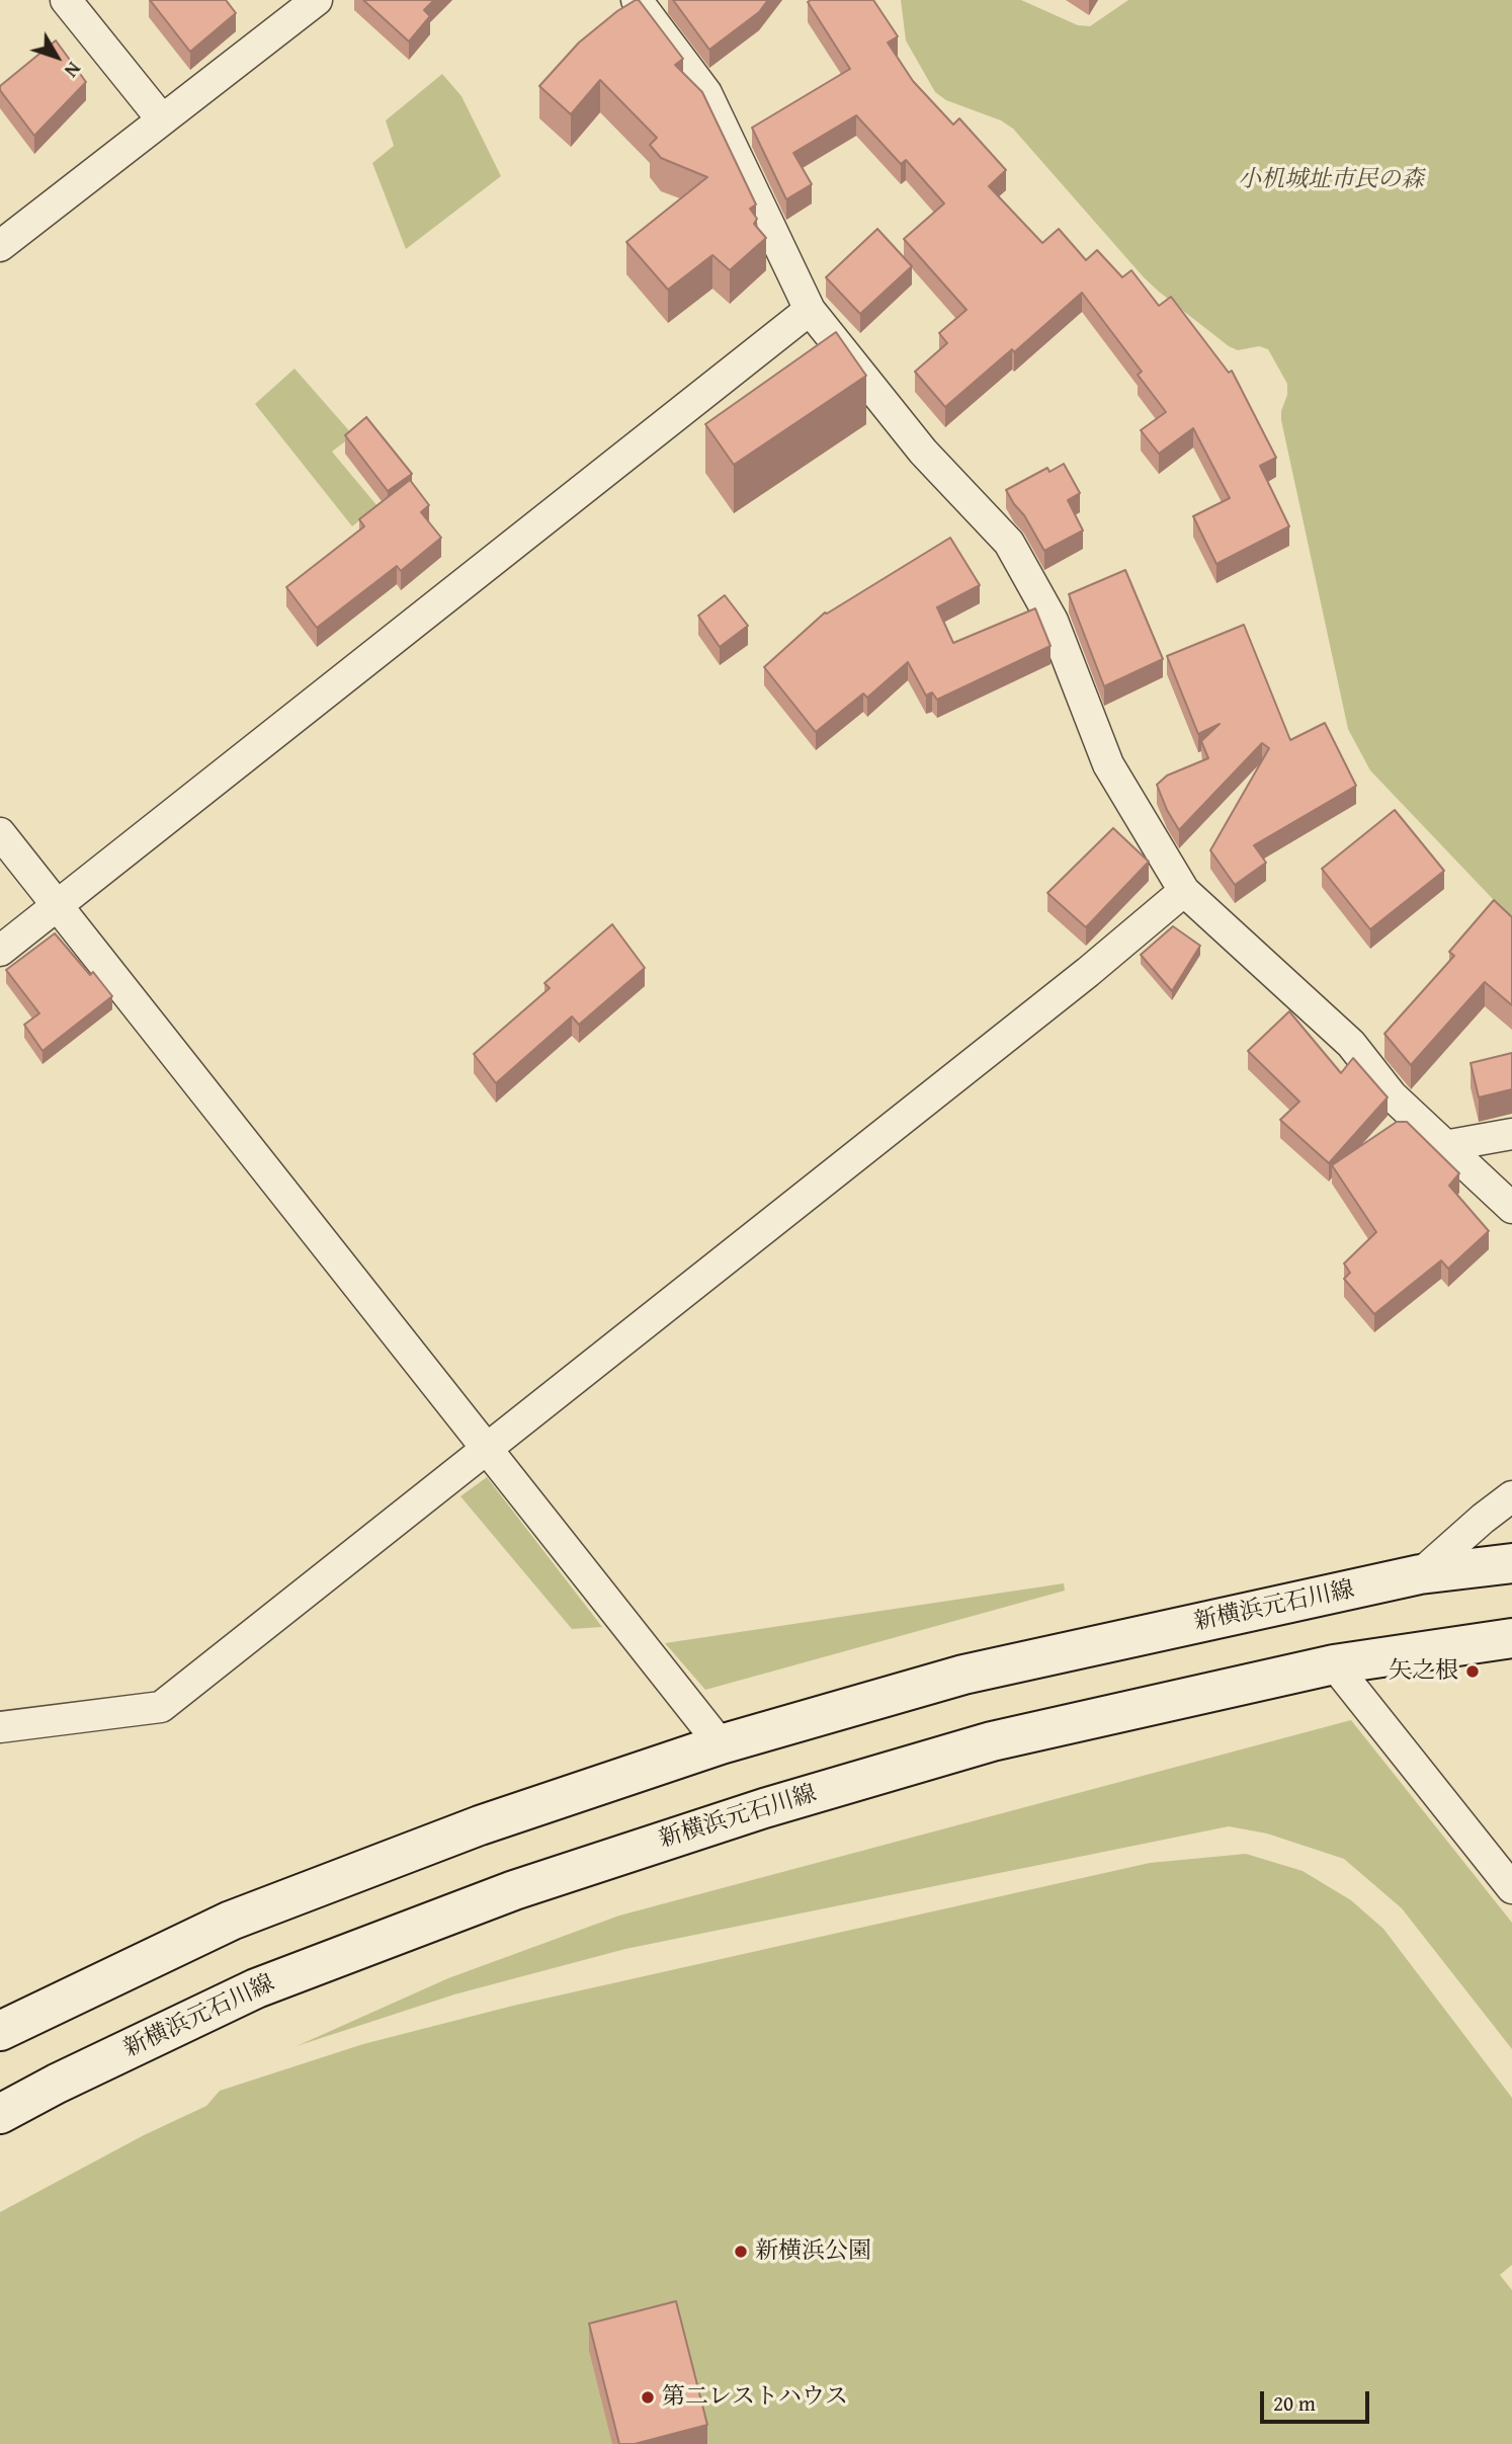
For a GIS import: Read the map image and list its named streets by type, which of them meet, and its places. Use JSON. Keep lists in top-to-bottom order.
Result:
{
  "streets": {
    "street": ["新横浜元石川線"]
  },
  "parks": ["小机城址市民の森"],
  "places": ["矢之根", "新横浜公園", "第二レストハウス"],
  "scale_bar": "20 m",
  "north": "bottom right"
}
